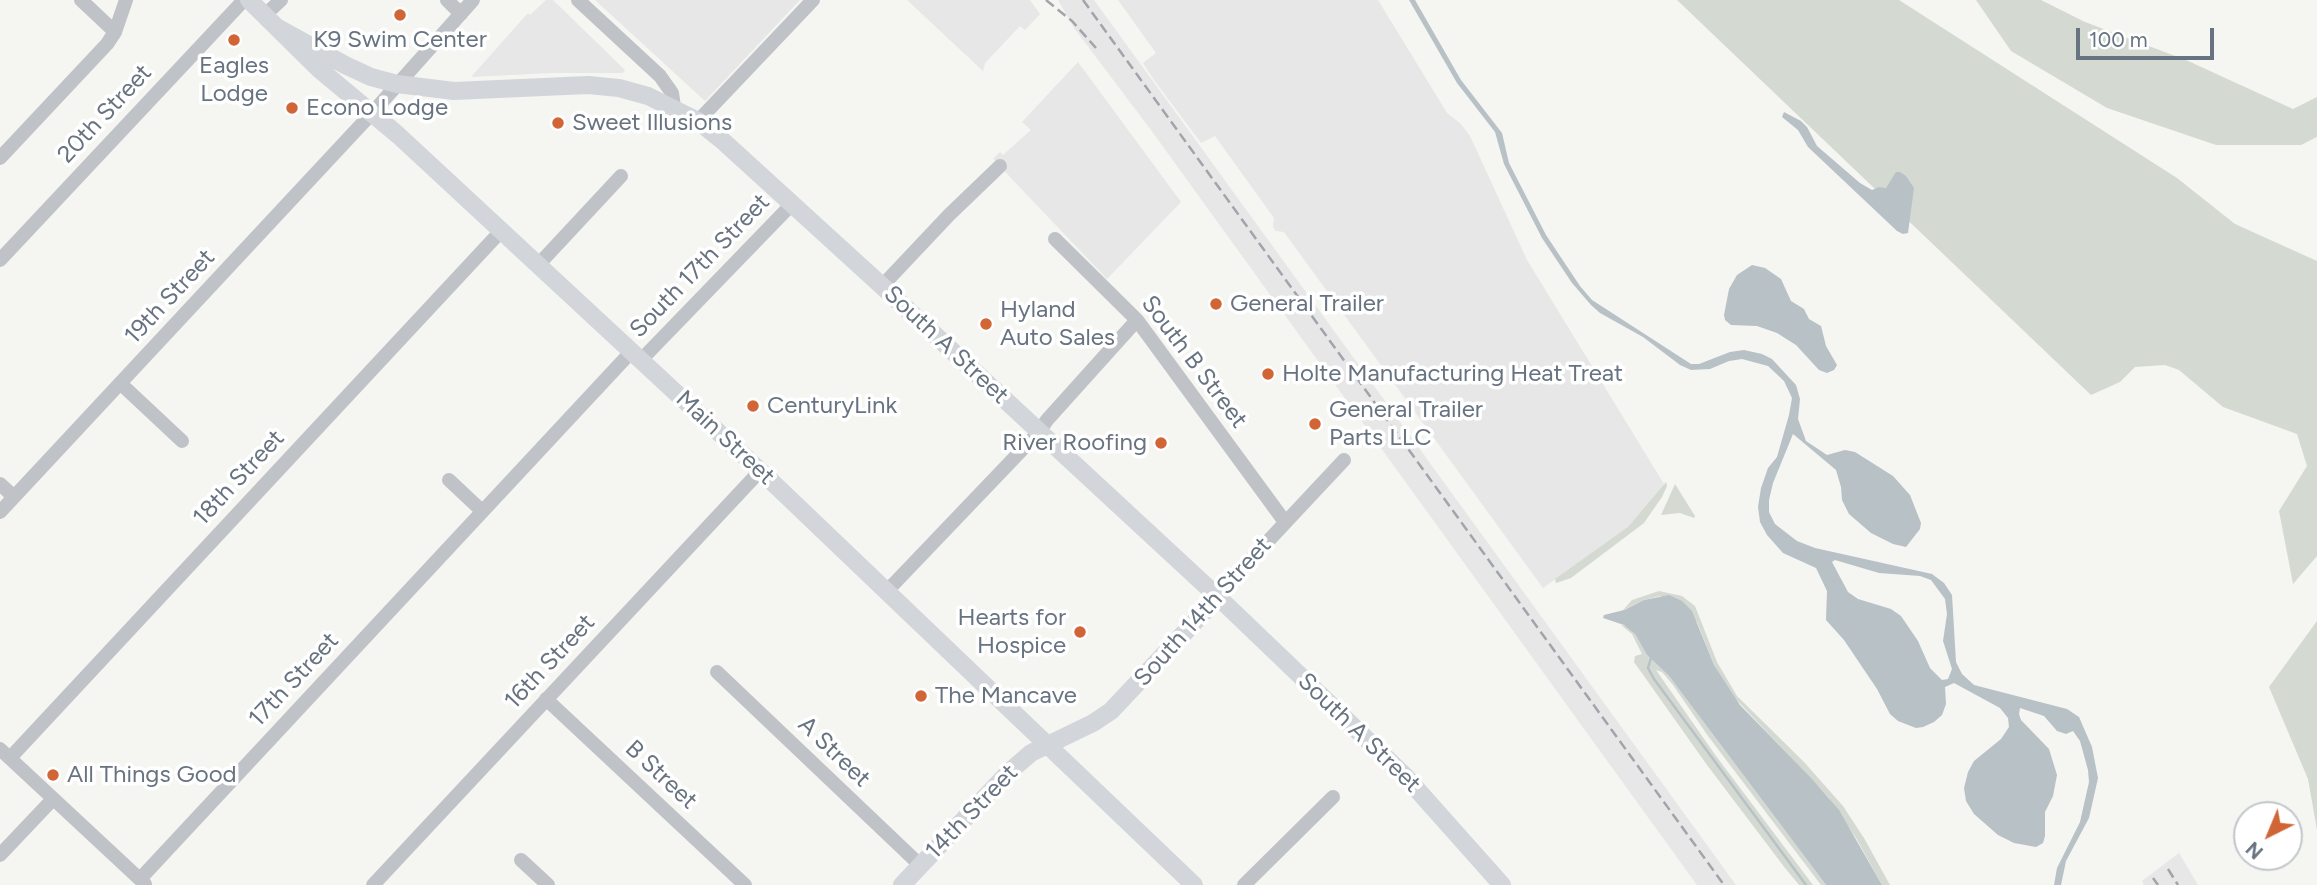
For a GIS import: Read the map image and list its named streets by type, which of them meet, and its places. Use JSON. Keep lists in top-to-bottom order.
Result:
{
  "streets": {
    "main road": [
      "South A Street",
      "Main Street",
      "South 14th Street",
      "14th Street"
    ],
    "street": [
      "20th Street",
      "South 17th Street",
      "19th Street",
      "South B Street",
      "18th Street",
      "16th Street",
      "17th Street",
      "A Street",
      "B Street"
    ]
  },
  "crossings": [
    ["South 17th Street", "South A Street"],
    ["South 17th Street", "Main Street"],
    ["South 17th Street", "17th Street"],
    ["19th Street", "South A Street"],
    ["19th Street", "Main Street"],
    ["South A Street", "Main Street"],
    ["South A Street", "South 14th Street"],
    ["South B Street", "South 14th Street"],
    ["Main Street", "18th Street"],
    ["Main Street", "South 14th Street"],
    ["Main Street", "16th Street"],
    ["Main Street", "17th Street"],
    ["Main Street", "14th Street"],
    ["South 14th Street", "14th Street"],
    ["16th Street", "B Street"],
    ["A Street", "14th Street"]
  ],
  "places": [
    "K9 Swim Center",
    "Eagles Lodge",
    "Econo Lodge",
    "Sweet Illusions",
    "General Trailer",
    "Hyland Auto Sales",
    "Holte Manufacturing Heat Treat",
    "CenturyLink",
    "General Trailer Parts LLC",
    "River Roofing",
    "Hearts for Hospice",
    "The Mancave",
    "All Things Good"
  ],
  "scale_bar": "100 m",
  "north": "bottom left"
}
